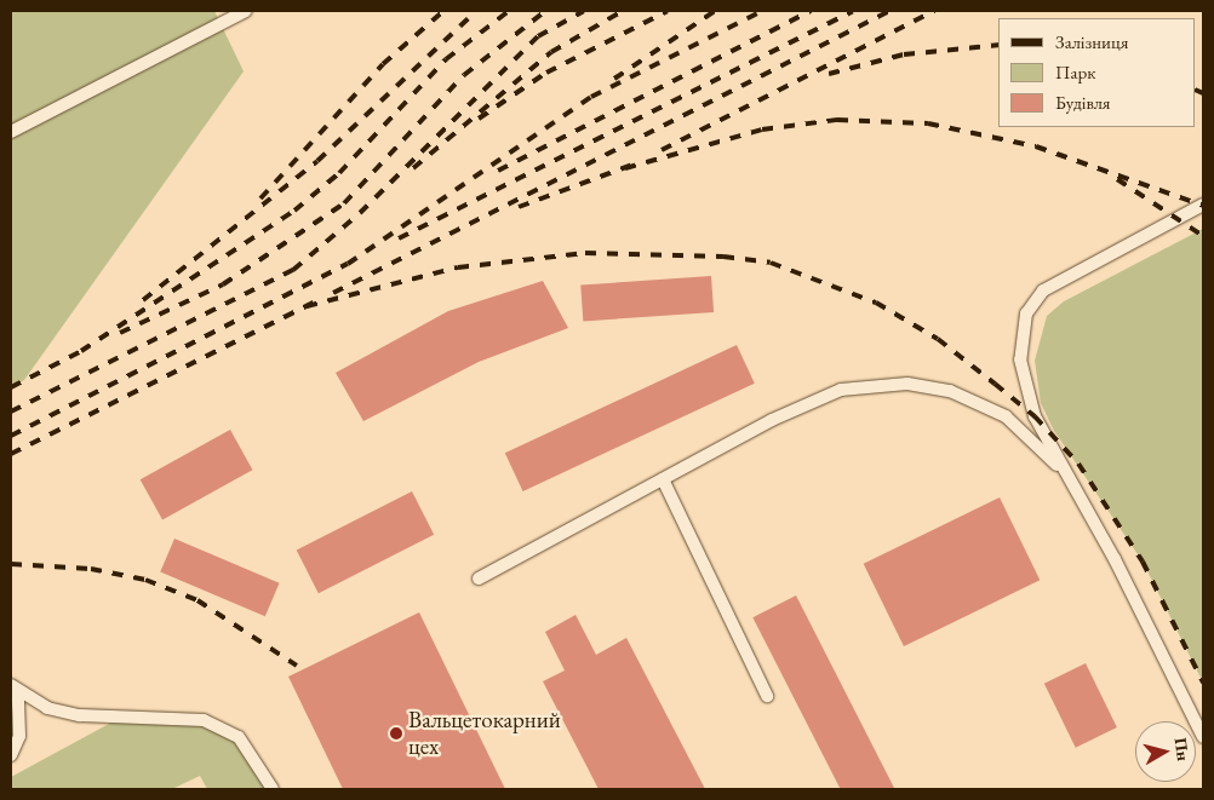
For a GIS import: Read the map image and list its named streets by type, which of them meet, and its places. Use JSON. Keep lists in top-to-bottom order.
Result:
{
  "places": ["Вальцетокарний цех"],
  "legend": ["Залізниця", "Парк", "Будівля"],
  "north": "right"
}
